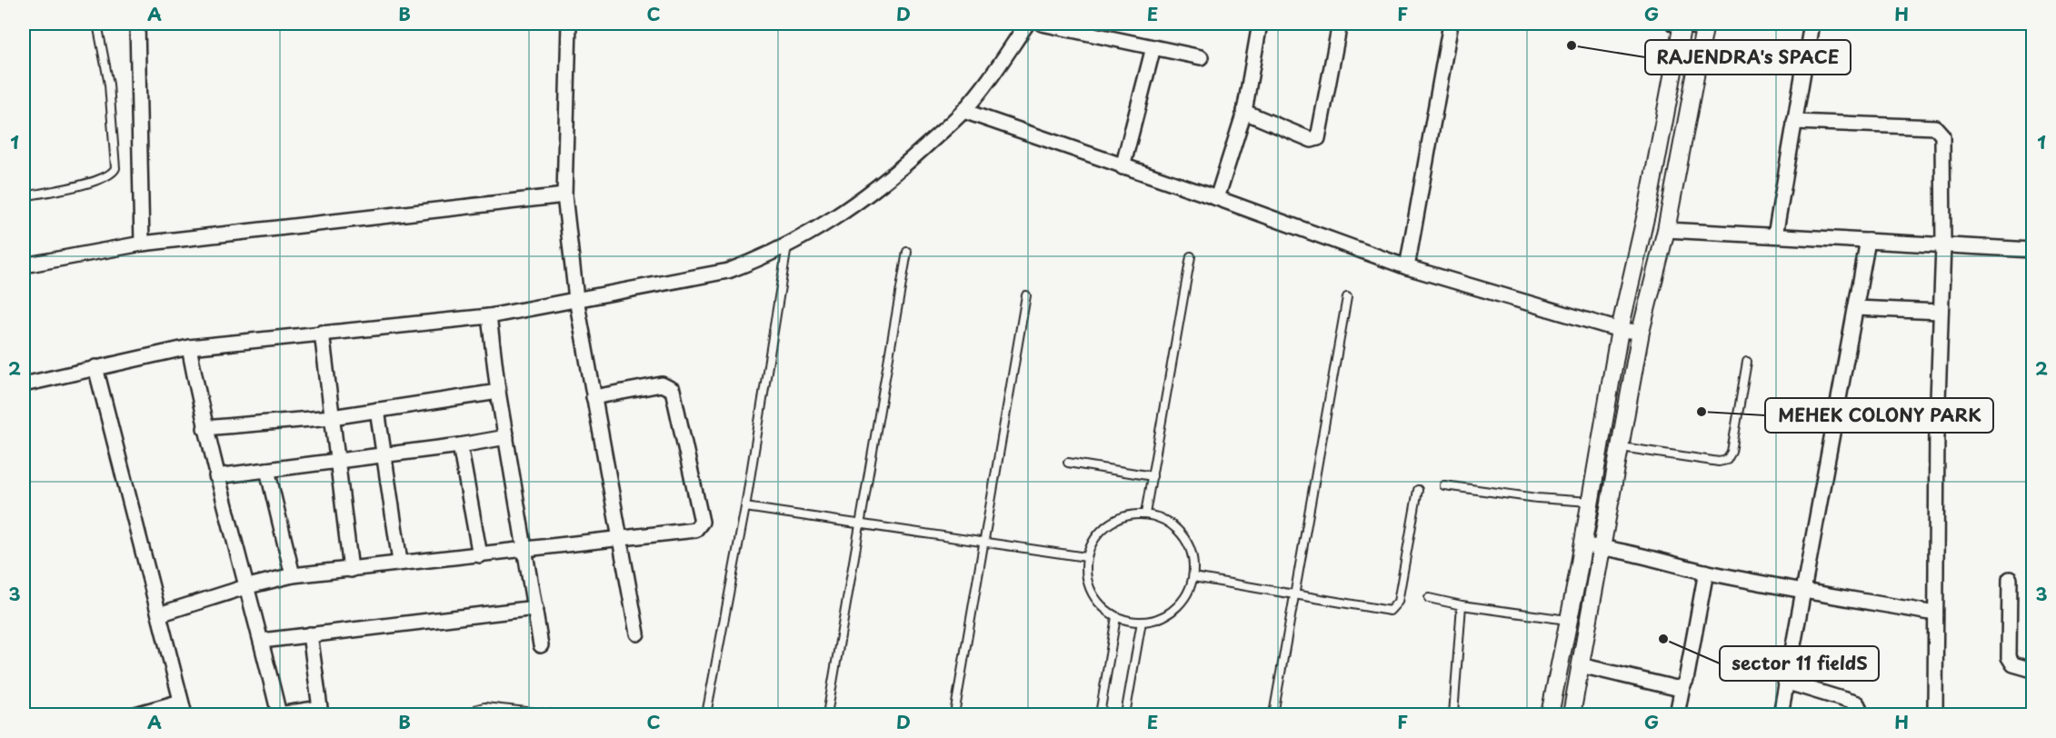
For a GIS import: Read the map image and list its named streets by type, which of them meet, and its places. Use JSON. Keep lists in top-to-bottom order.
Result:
{
  "places": ["RAJENDRA's SPACE", "MEHEK COLONY PARK", "sector 11 fieldS"],
  "grid": {
    "columns": [
      "A",
      "B",
      "C",
      "D",
      "E",
      "F",
      "G",
      "H"
    ],
    "rows": ["1", "2", "3"]
  }
}
